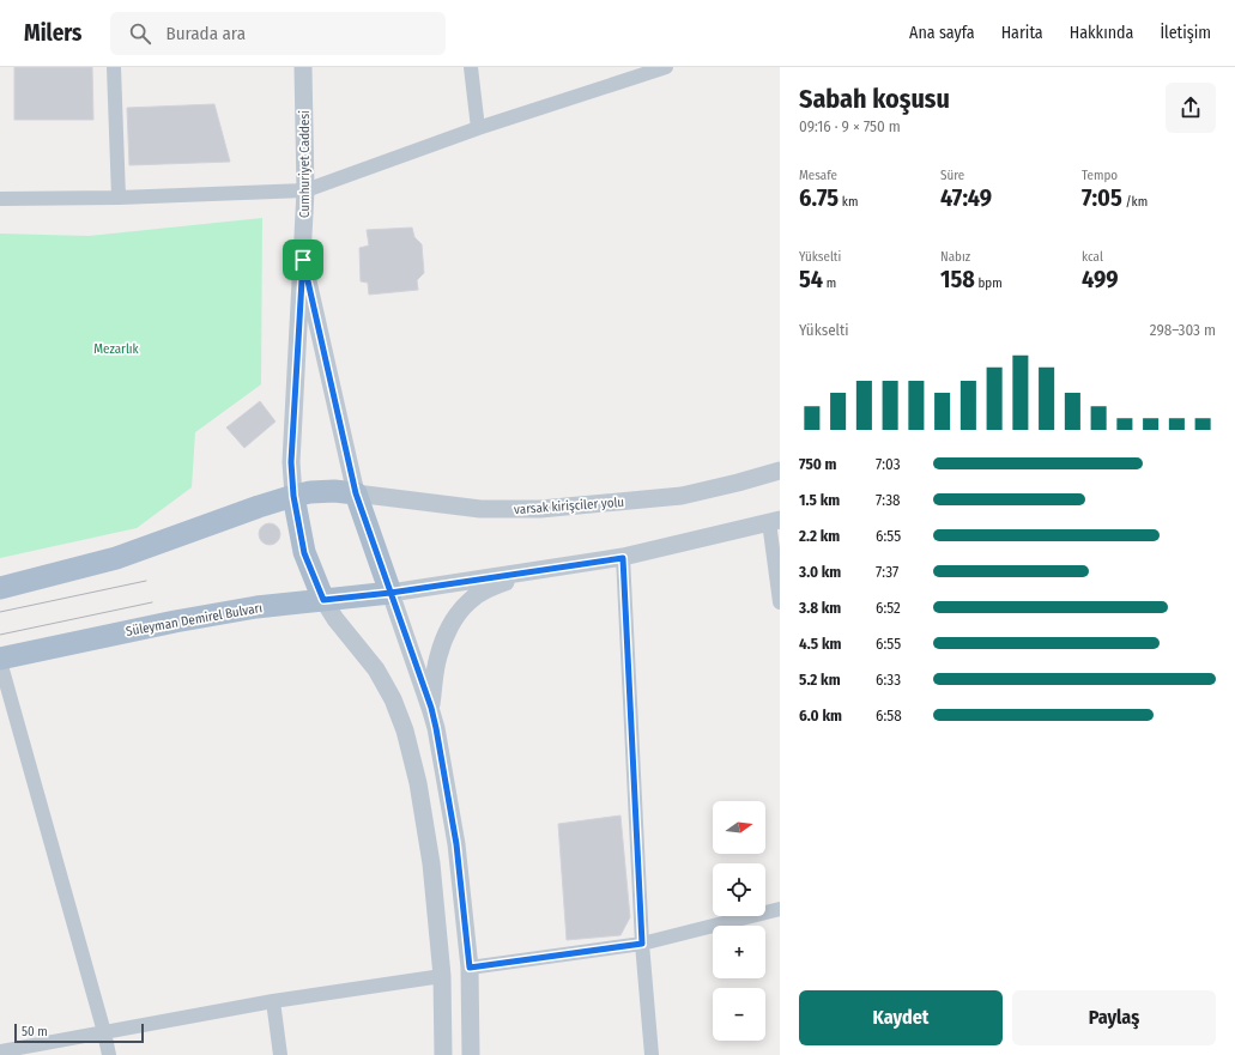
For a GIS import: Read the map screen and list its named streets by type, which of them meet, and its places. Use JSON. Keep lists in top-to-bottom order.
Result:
{
  "streets": {
    "main road": ["Süleyman Demirel Bulvarı"],
    "street": ["Cumhuriyet Caddesi", "varsak kirişciler yolu"]
  },
  "parks": ["Mezarlık"],
  "scale_bar": "50 m",
  "north": "right",
  "page": {
    "header": "Milers",
    "search": "Burada ara",
    "nav": [
      "Ana sayfa",
      "Harita",
      "Hakkında",
      "İletişim"
    ],
    "heading": ["Sabah koşusu", "09:16 · 9 × 750 m"],
    "stats": [
      ["Mesafe", "6.75 km"],
      ["Süre", "47:49"],
      ["Tempo", "7:05 /km"],
      ["Yükselti", "54 m"],
      ["Nabız", "158 bpm"],
      ["kcal", "499"]
    ],
    "chart": ["Yükselti", "298–303 m"],
    "list": [
      {
        "name": "750 m",
        "note": "7:03"
      },
      {
        "name": "1.5 km",
        "note": "7:38"
      },
      {
        "name": "2.2 km",
        "note": "6:55"
      },
      {
        "name": "3.0 km",
        "note": "7:37"
      },
      {
        "name": "3.8 km",
        "note": "6:52"
      },
      {
        "name": "4.5 km",
        "note": "6:55"
      },
      {
        "name": "5.2 km",
        "note": "6:33"
      },
      {
        "name": "6.0 km",
        "note": "6:58"
      }
    ],
    "map_buttons": ["+", "−"],
    "buttons": ["Kaydet", "Paylaş"],
    "scale": "50 m"
  }
}
